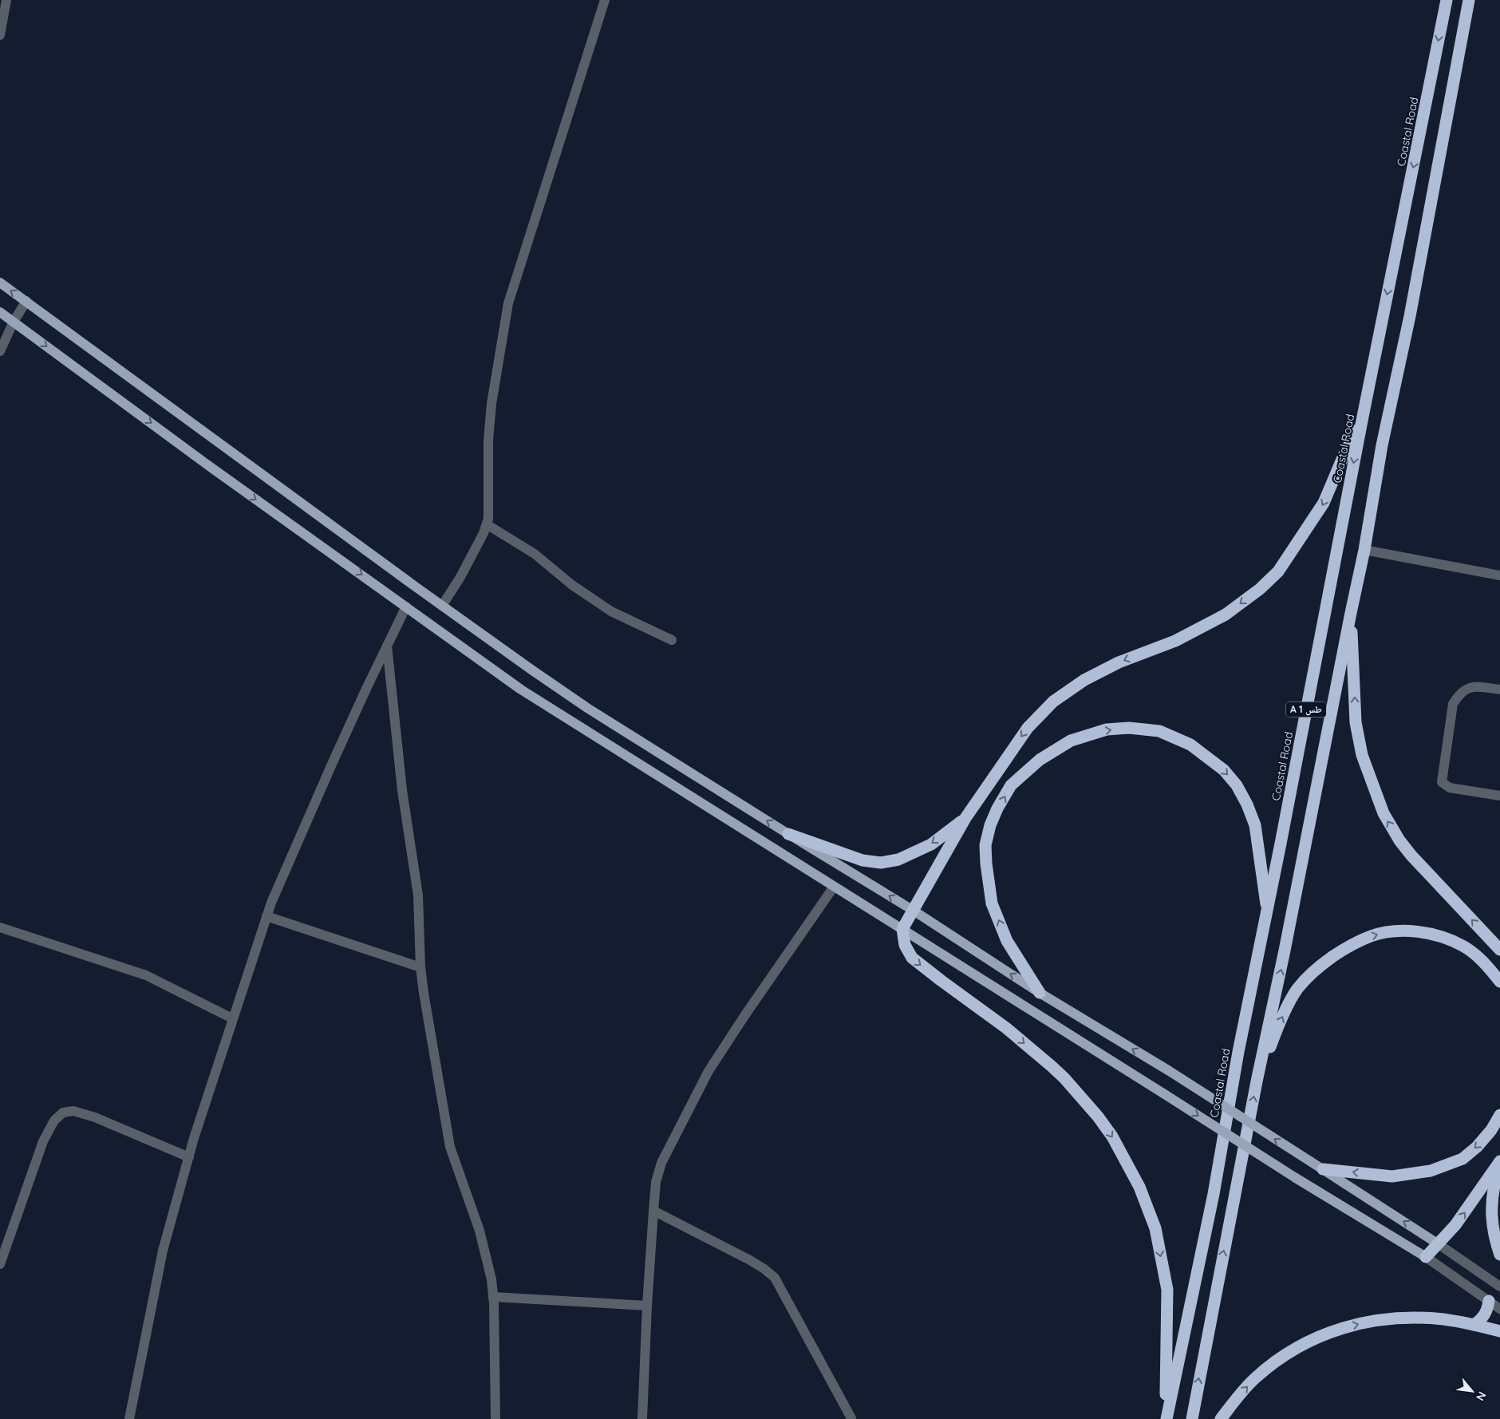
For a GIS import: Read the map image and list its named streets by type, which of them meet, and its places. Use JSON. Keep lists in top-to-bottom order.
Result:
{
  "streets": {
    "highway": ["Coastal Road", "A 1 طس"]
  },
  "north": "bottom right"
}
